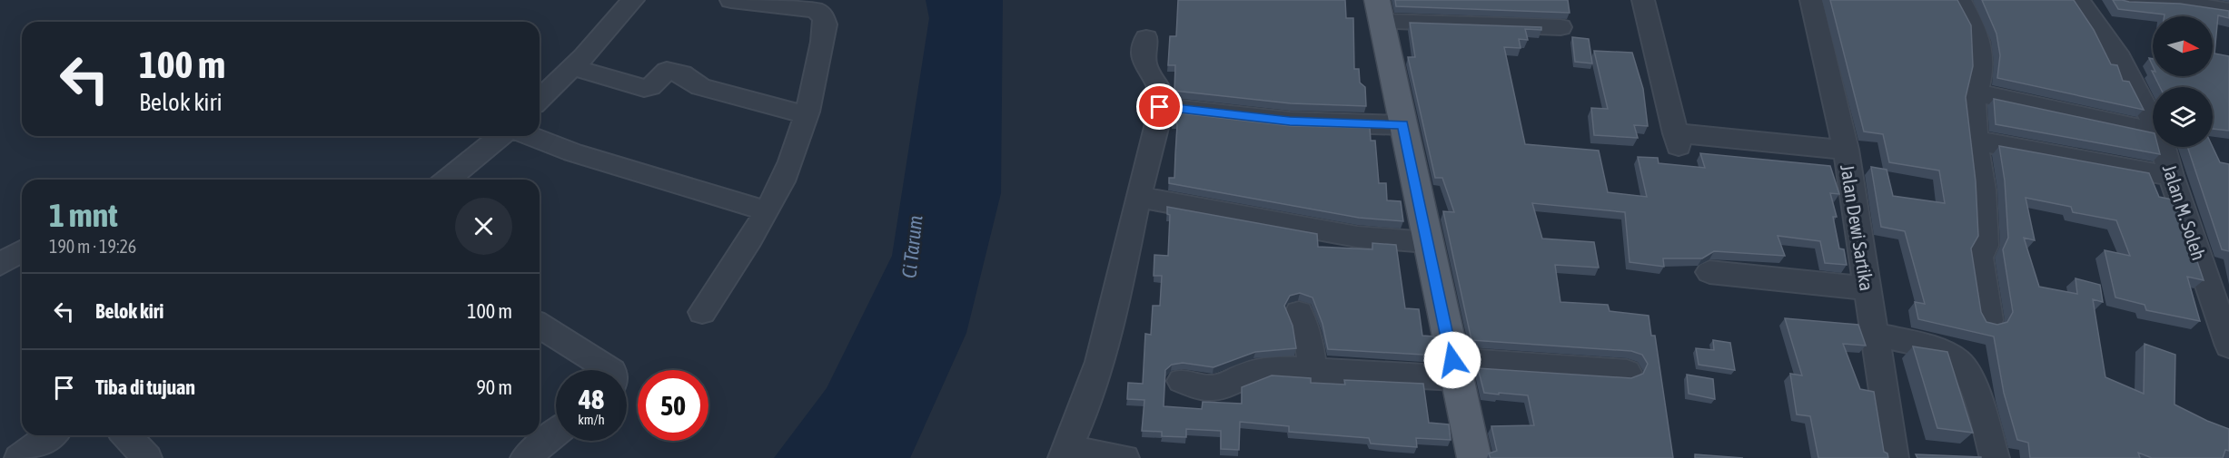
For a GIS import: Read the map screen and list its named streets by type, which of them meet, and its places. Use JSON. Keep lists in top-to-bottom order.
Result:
{
  "streets": {
    "street": ["Jalan M. Soleh", "Jalan Dewi Sartika"]
  },
  "water": ["Ci Tarum"],
  "north": "right",
  "page": {
    "turn": ["100 m", "Belok kiri"],
    "heading": ["1 mnt", "190 m · 19:26"],
    "list": [
      {
        "name": "Belok kiri",
        "value": "100 m"
      },
      {
        "name": "Tiba di tujuan",
        "value": "90 m"
      }
    ],
    "speed": "48 km/h",
    "limit": "50"
  }
}
